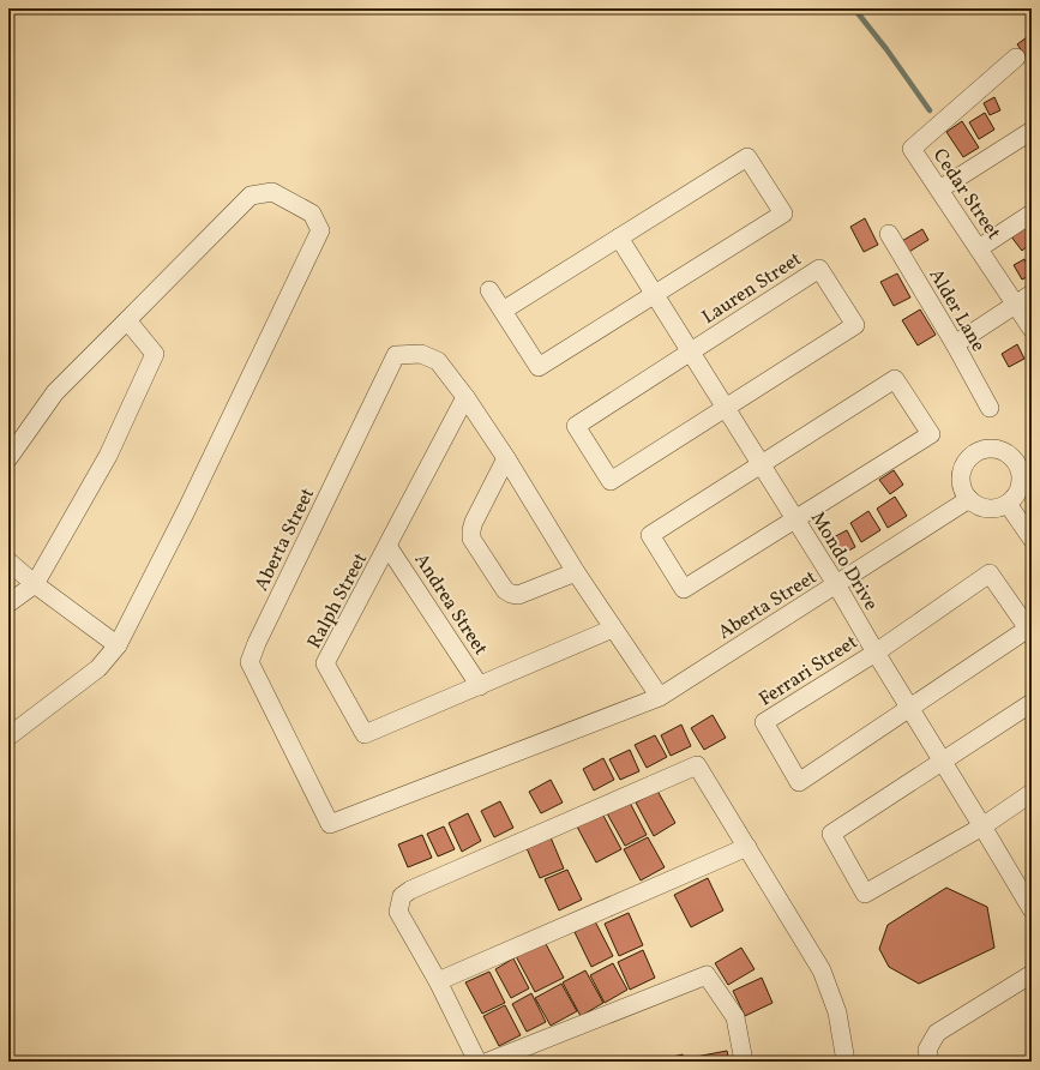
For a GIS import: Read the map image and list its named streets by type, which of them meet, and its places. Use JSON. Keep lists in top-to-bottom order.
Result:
{
  "streets": {
    "street": [
      "Cedar Street",
      "Lauren Street",
      "Alder Lane",
      "Aberta Street",
      "Mondo Drive",
      "Ralph Street",
      "Andrea Street",
      "Ferrari Street"
    ]
  },
  "crossings": [
    ["Lauren Street", "Mondo Drive"],
    ["Aberta Street", "Mondo Drive"],
    ["Aberta Street", "Ralph Street"],
    ["Mondo Drive", "Ferrari Street"],
    ["Ralph Street", "Andrea Street"]
  ]
}
